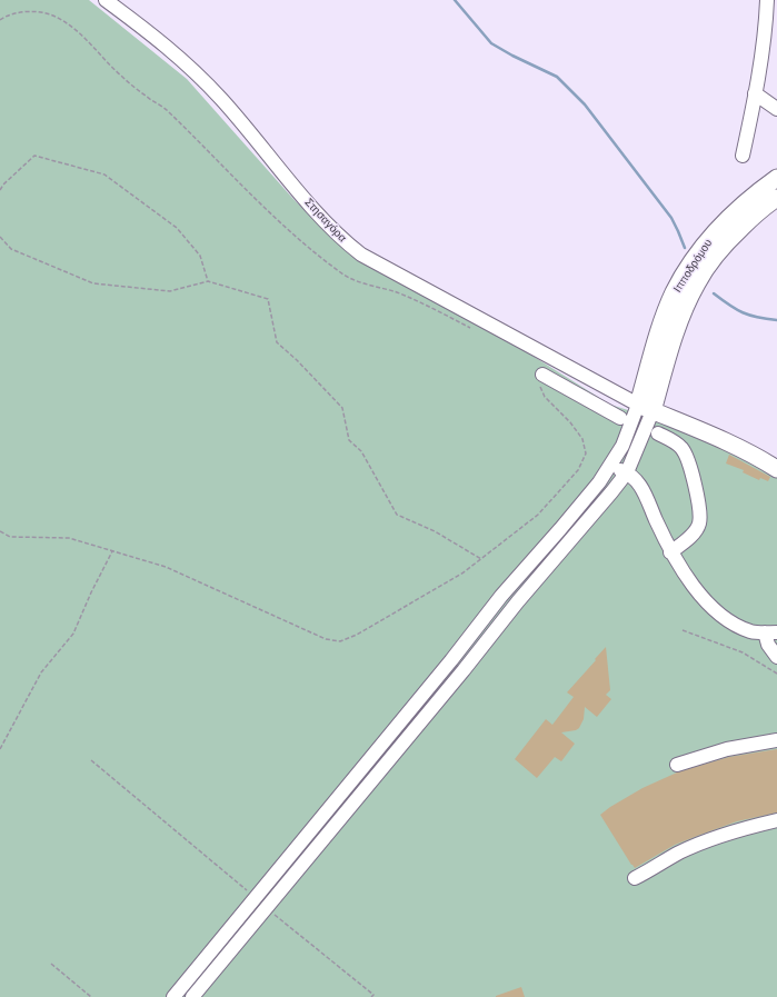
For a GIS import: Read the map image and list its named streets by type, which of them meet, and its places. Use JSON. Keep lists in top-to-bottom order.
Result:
{
  "streets": {
    "main road": ["Ιπποδρόμου"],
    "street": ["Στησαγόρα"]
  },
  "crossings": [
    ["Στησαγόρα", "Ιπποδρόμου"]
  ]
}
